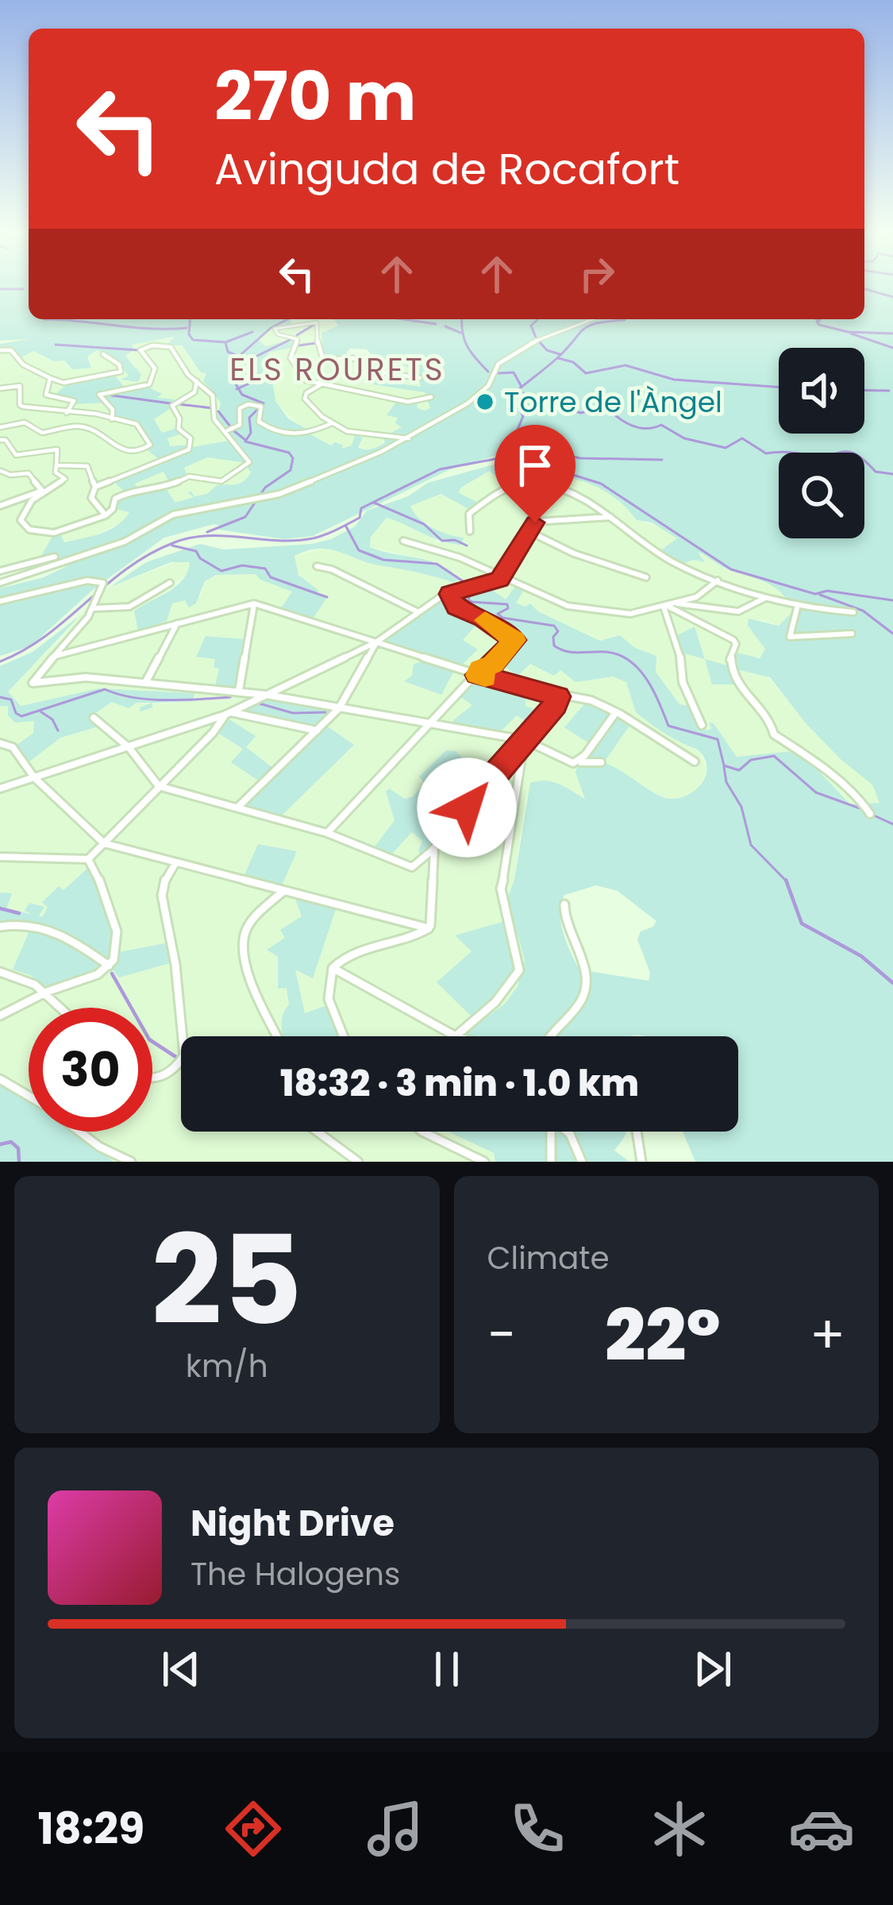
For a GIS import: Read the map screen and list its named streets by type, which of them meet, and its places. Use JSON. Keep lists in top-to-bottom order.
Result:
{
  "districts": ["ELS ROURETS"],
  "places": ["Torre de l'Àngel"],
  "page": {
    "turn": ["270 m", "Avinguda de Rocafort"],
    "limit": "30",
    "trip": "18:32 · 3 min · 1.0 km",
    "tile": [
      ["25", "km/h"],
      "Climate"
    ],
    "heat": ["−", "22°", "+"],
    "song": ["Night Drive", "The Halogens"],
    "tabs": "18:29"
  }
}
